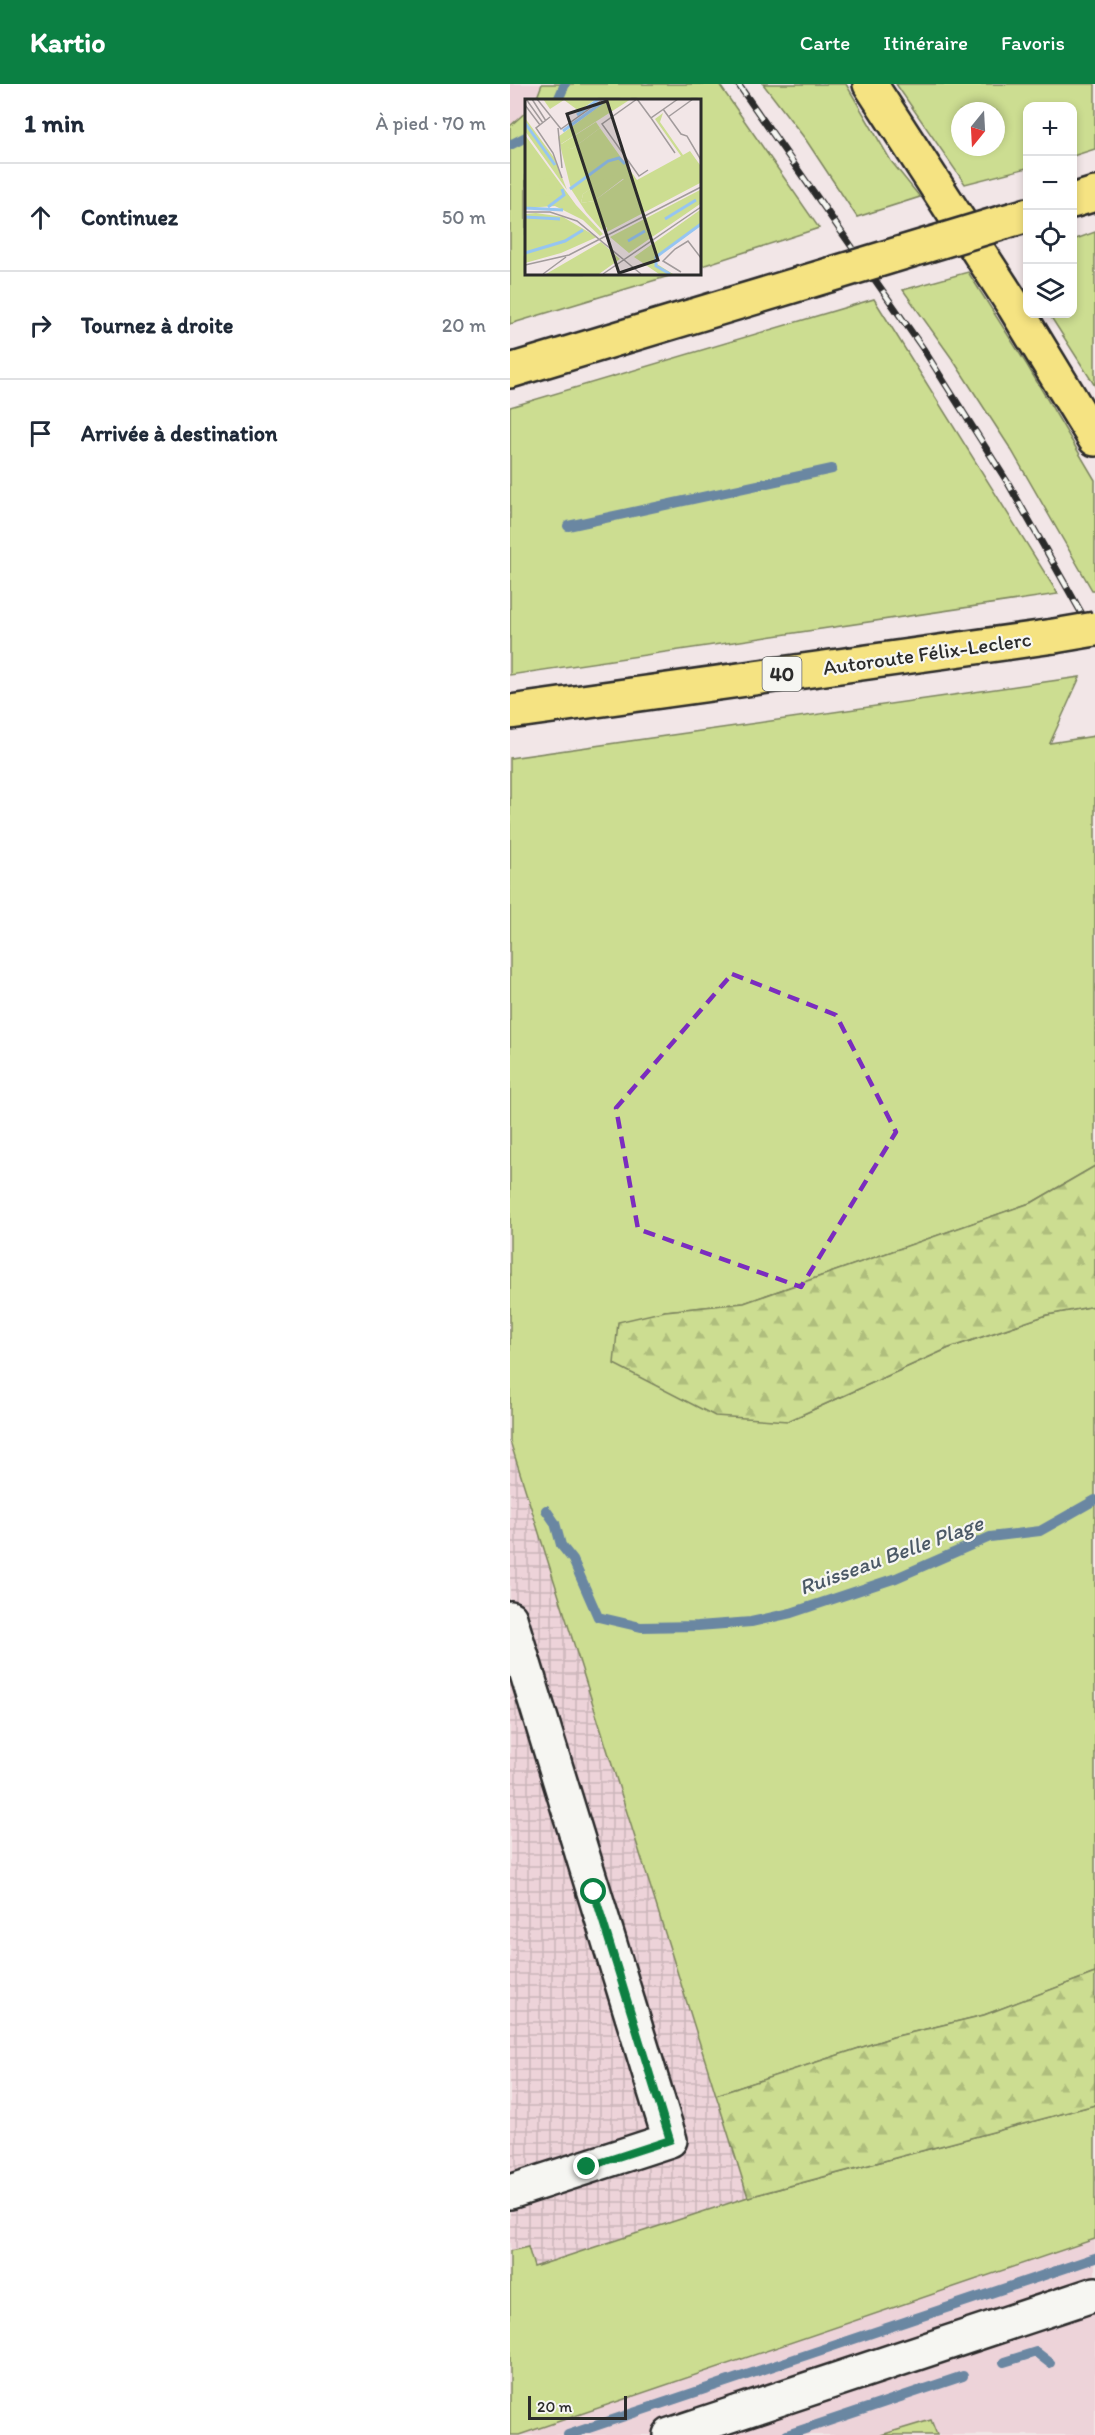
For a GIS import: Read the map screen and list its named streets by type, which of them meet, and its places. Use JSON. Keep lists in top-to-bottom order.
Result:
{
  "streets": {
    "highway": ["Autoroute Félix-Leclerc", "40"]
  },
  "water": ["Ruisseau Belle Plage"],
  "scale_bar": "20 m",
  "north": "bottom",
  "page": {
    "header": "Kartio",
    "nav": ["Carte", "Itinéraire", "Favoris"],
    "heading": ["1 min", "À pied · 70 m"],
    "map_buttons": ["+", "−"],
    "list": [
      ["Continuez", "50 m"],
      ["Tournez à droite", "20 m"],
      "Arrivée à destination"
    ],
    "scale": "20 m"
  }
}
